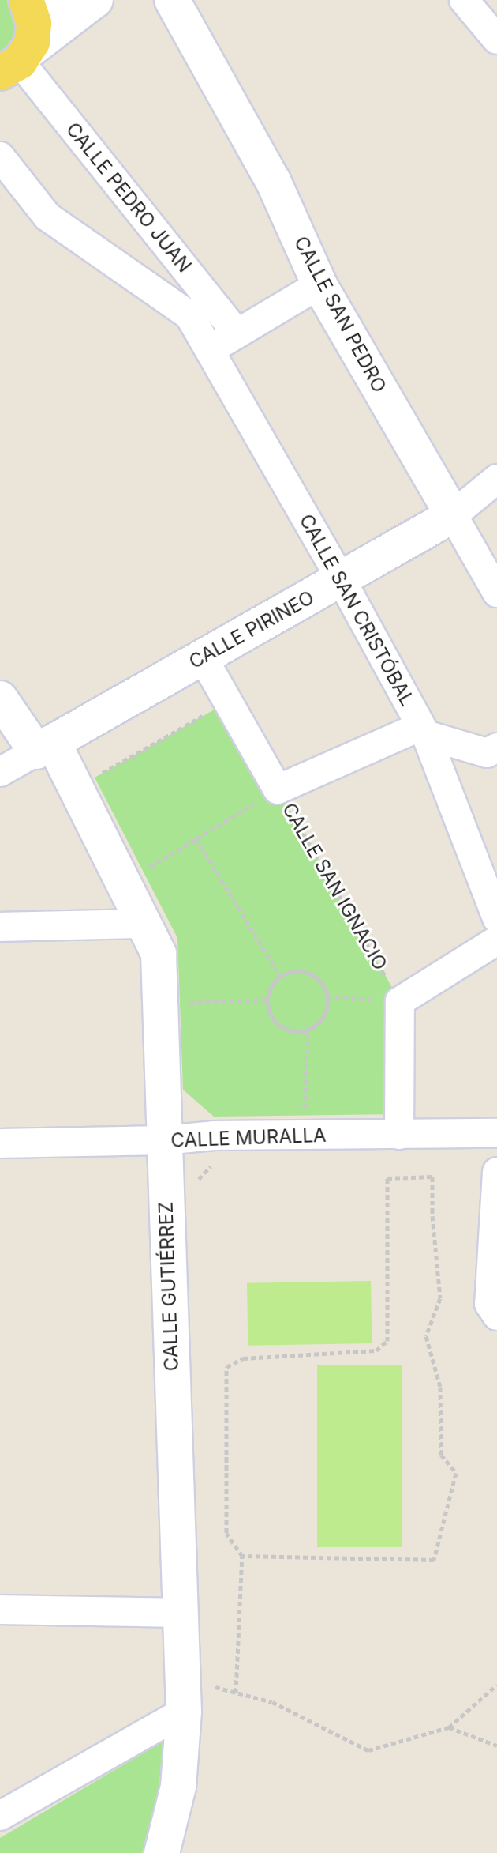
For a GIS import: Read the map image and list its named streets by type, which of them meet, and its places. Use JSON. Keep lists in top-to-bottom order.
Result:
{
  "streets": {
    "main road": ["CALLE SAN PEDRO", "CALLE PIRINEO", "CALLE GUTIÉRREZ"],
    "street": [
      "CALLE PEDRO JUAN",
      "CALLE SAN CRISTÓBAL",
      "CALLE SAN IGNACIO",
      "CALLE MURALLA"
    ]
  },
  "crossings": [
    ["CALLE SAN PEDRO", "CALLE PIRINEO"],
    ["CALLE SAN CRISTÓBAL", "CALLE PIRINEO"],
    ["CALLE PIRINEO", "CALLE SAN IGNACIO"],
    ["CALLE PIRINEO", "CALLE GUTIÉRREZ"],
    ["CALLE MURALLA", "CALLE GUTIÉRREZ"]
  ]
}
